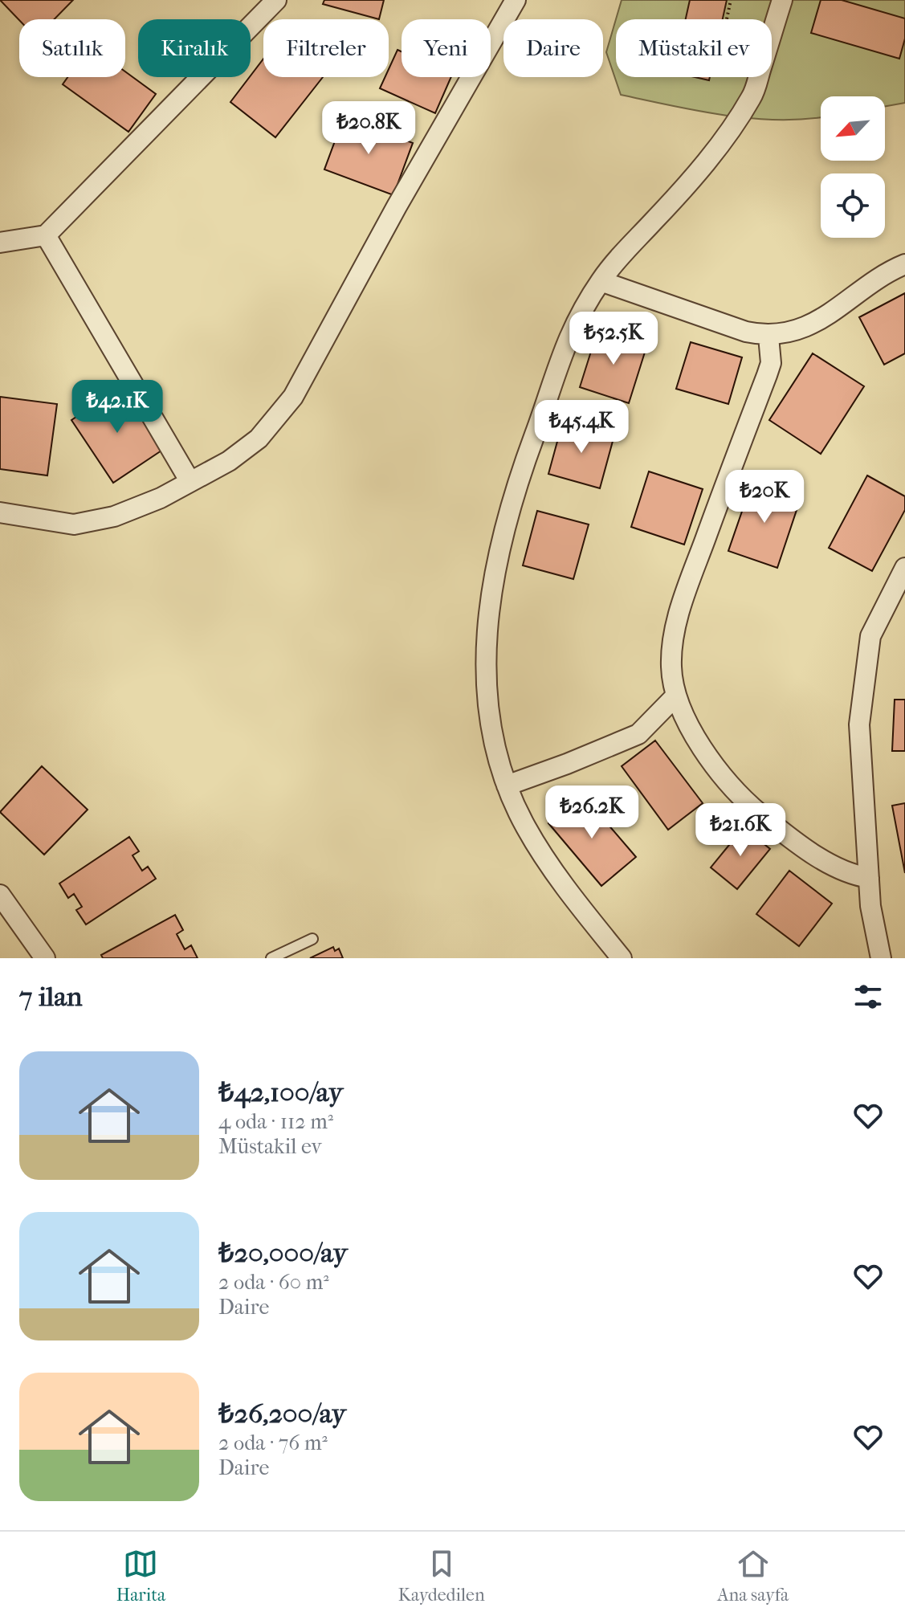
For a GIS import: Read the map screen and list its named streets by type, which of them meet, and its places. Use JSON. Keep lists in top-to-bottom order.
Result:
{
  "north": "bottom left",
  "page": {
    "chip": [
      "Satılık",
      "Kiralık",
      "Filtreler",
      "Yeni",
      "Daire",
      "Müstakil ev"
    ],
    "price": [
      "₺20.8K",
      "₺52.5K",
      "₺42.1K",
      "₺45.4K",
      "₺20K",
      "₺26.2K",
      "₺21.6K"
    ],
    "heading": "7 ilan",
    "list": [
      {
        "name": "₺42,100/ay",
        "note": "4 oda · 112 m² · Müstakil ev"
      },
      {
        "name": "₺20,000/ay",
        "note": "2 oda · 60 m² · Daire"
      },
      {
        "name": "₺26,200/ay",
        "note": "2 oda · 76 m² · Daire"
      }
    ],
    "tabs": ["Harita", "Kaydedilen", "Ana sayfa"]
  }
}
